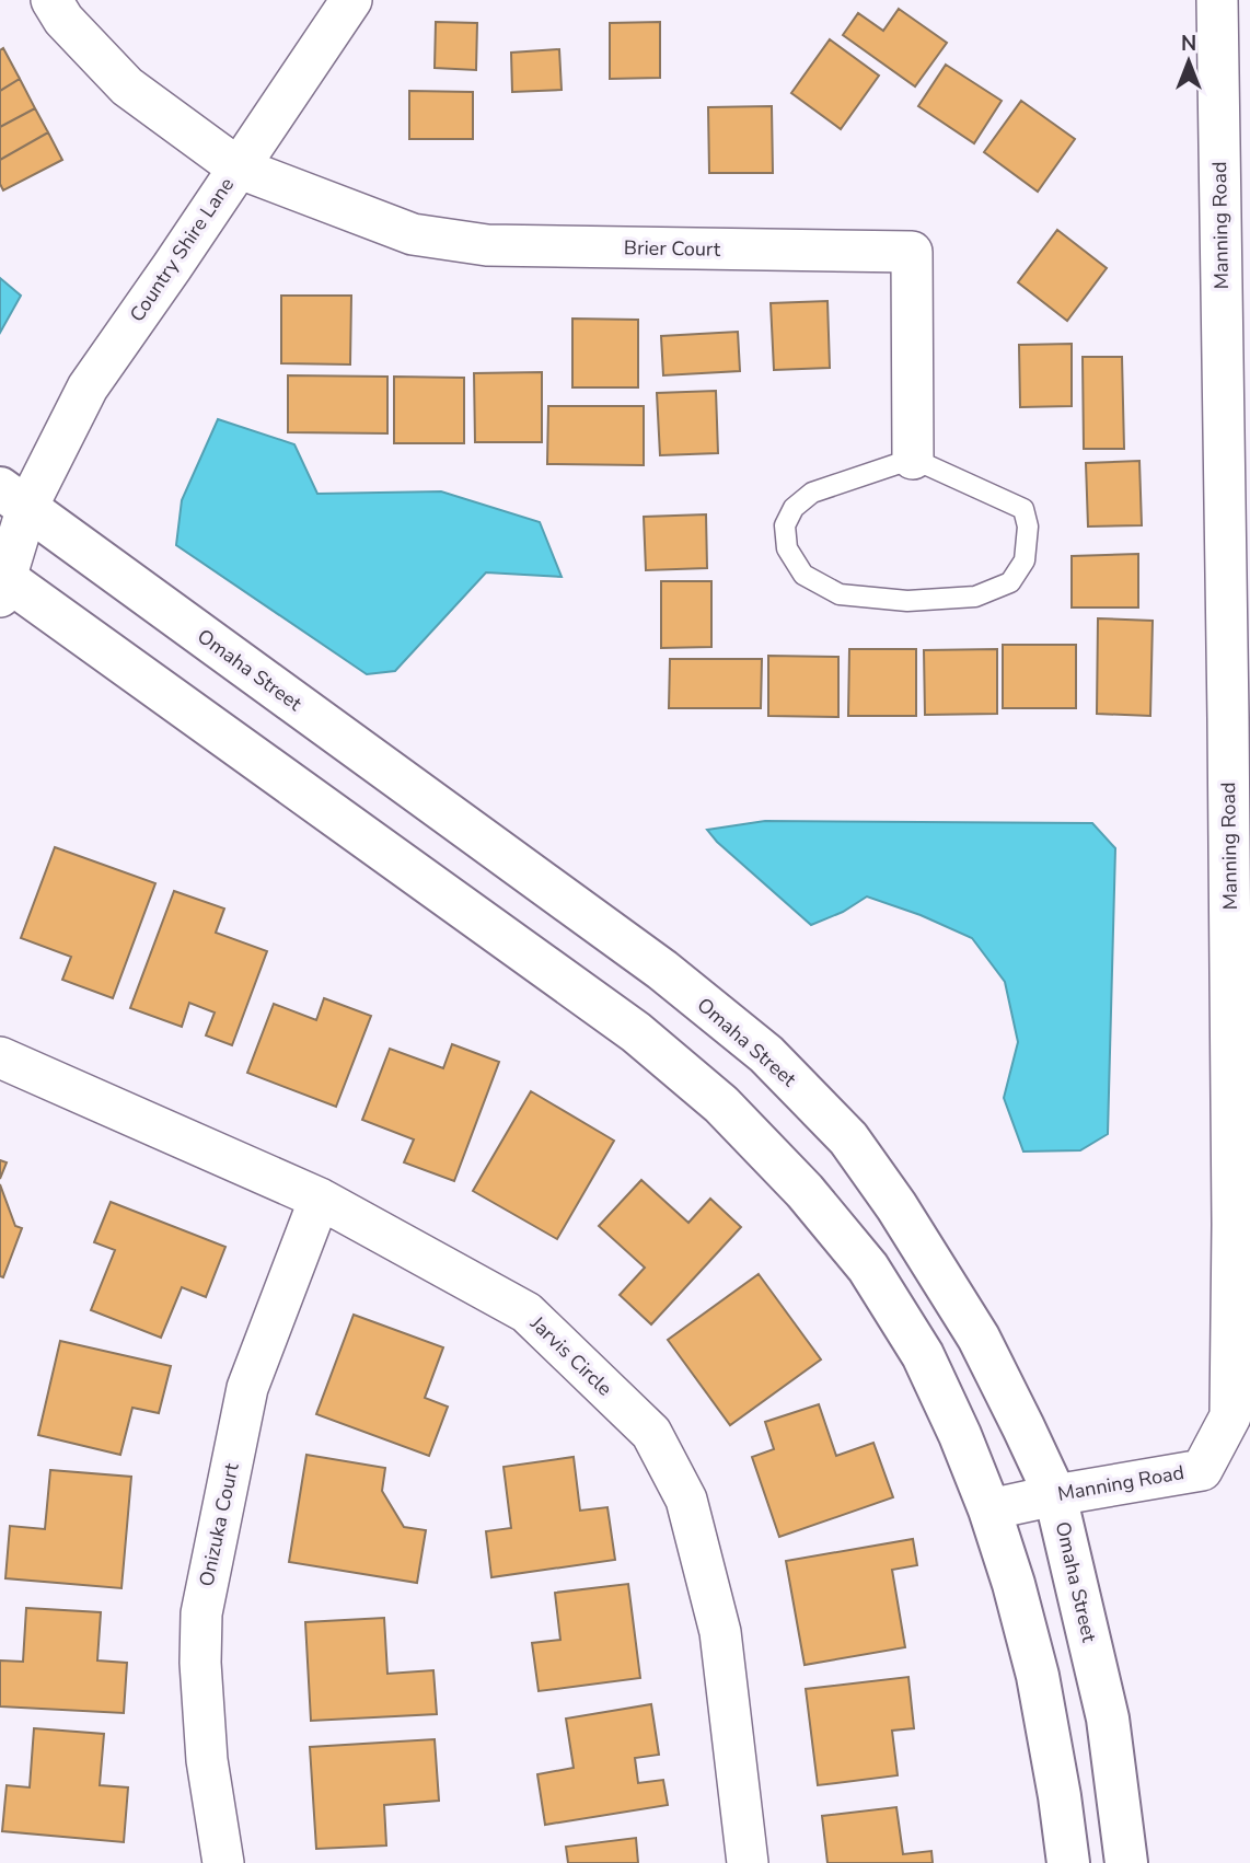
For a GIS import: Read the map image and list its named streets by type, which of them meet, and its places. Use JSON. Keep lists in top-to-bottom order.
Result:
{
  "streets": {
    "main road": ["Omaha Street"],
    "street": [
      "Manning Road",
      "Brier Court",
      "Country Shire Lane",
      "Jarvis Circle",
      "Onizuka Court"
    ]
  },
  "crossings": [
    ["Manning Road", "Omaha Street"],
    ["Brier Court", "Country Shire Lane"],
    ["Country Shire Lane", "Omaha Street"],
    ["Jarvis Circle", "Onizuka Court"]
  ],
  "north": "top"
}
